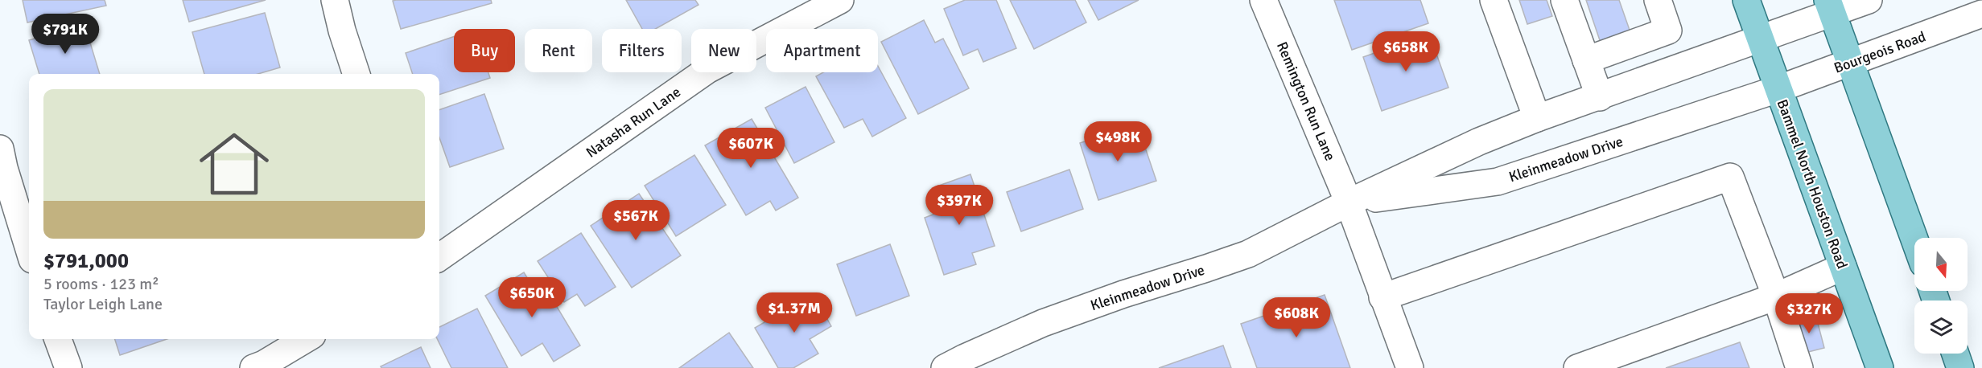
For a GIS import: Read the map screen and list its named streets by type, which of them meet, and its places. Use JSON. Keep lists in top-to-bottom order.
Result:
{
  "streets": {
    "main road": ["Bammel North Houston Road"],
    "street": [
      "Bourgeois Road",
      "Remington Run Lane",
      "Natasha Run Lane",
      "Kleinmeadow Drive"
    ]
  },
  "crossings": [
    ["Bourgeois Road", "Kleinmeadow Drive"],
    ["Bourgeois Road", "Bammel North Houston Road"],
    ["Remington Run Lane", "Kleinmeadow Drive"],
    ["Kleinmeadow Drive", "Bammel North Houston Road"]
  ],
  "north": "bottom",
  "page": {
    "price": [
      "$791K",
      "$658K",
      "$498K",
      "$607K",
      "$397K",
      "$567K",
      "$650K",
      "$1.37M",
      "$327K",
      "$608K"
    ],
    "chip": [
      "Buy",
      "Rent",
      "Filters",
      "New",
      "Apartment"
    ],
    "list": [
      {
        "name": "$791,000",
        "note": "5 rooms · 123 m² · Taylor Leigh Lane"
      }
    ]
  }
}
